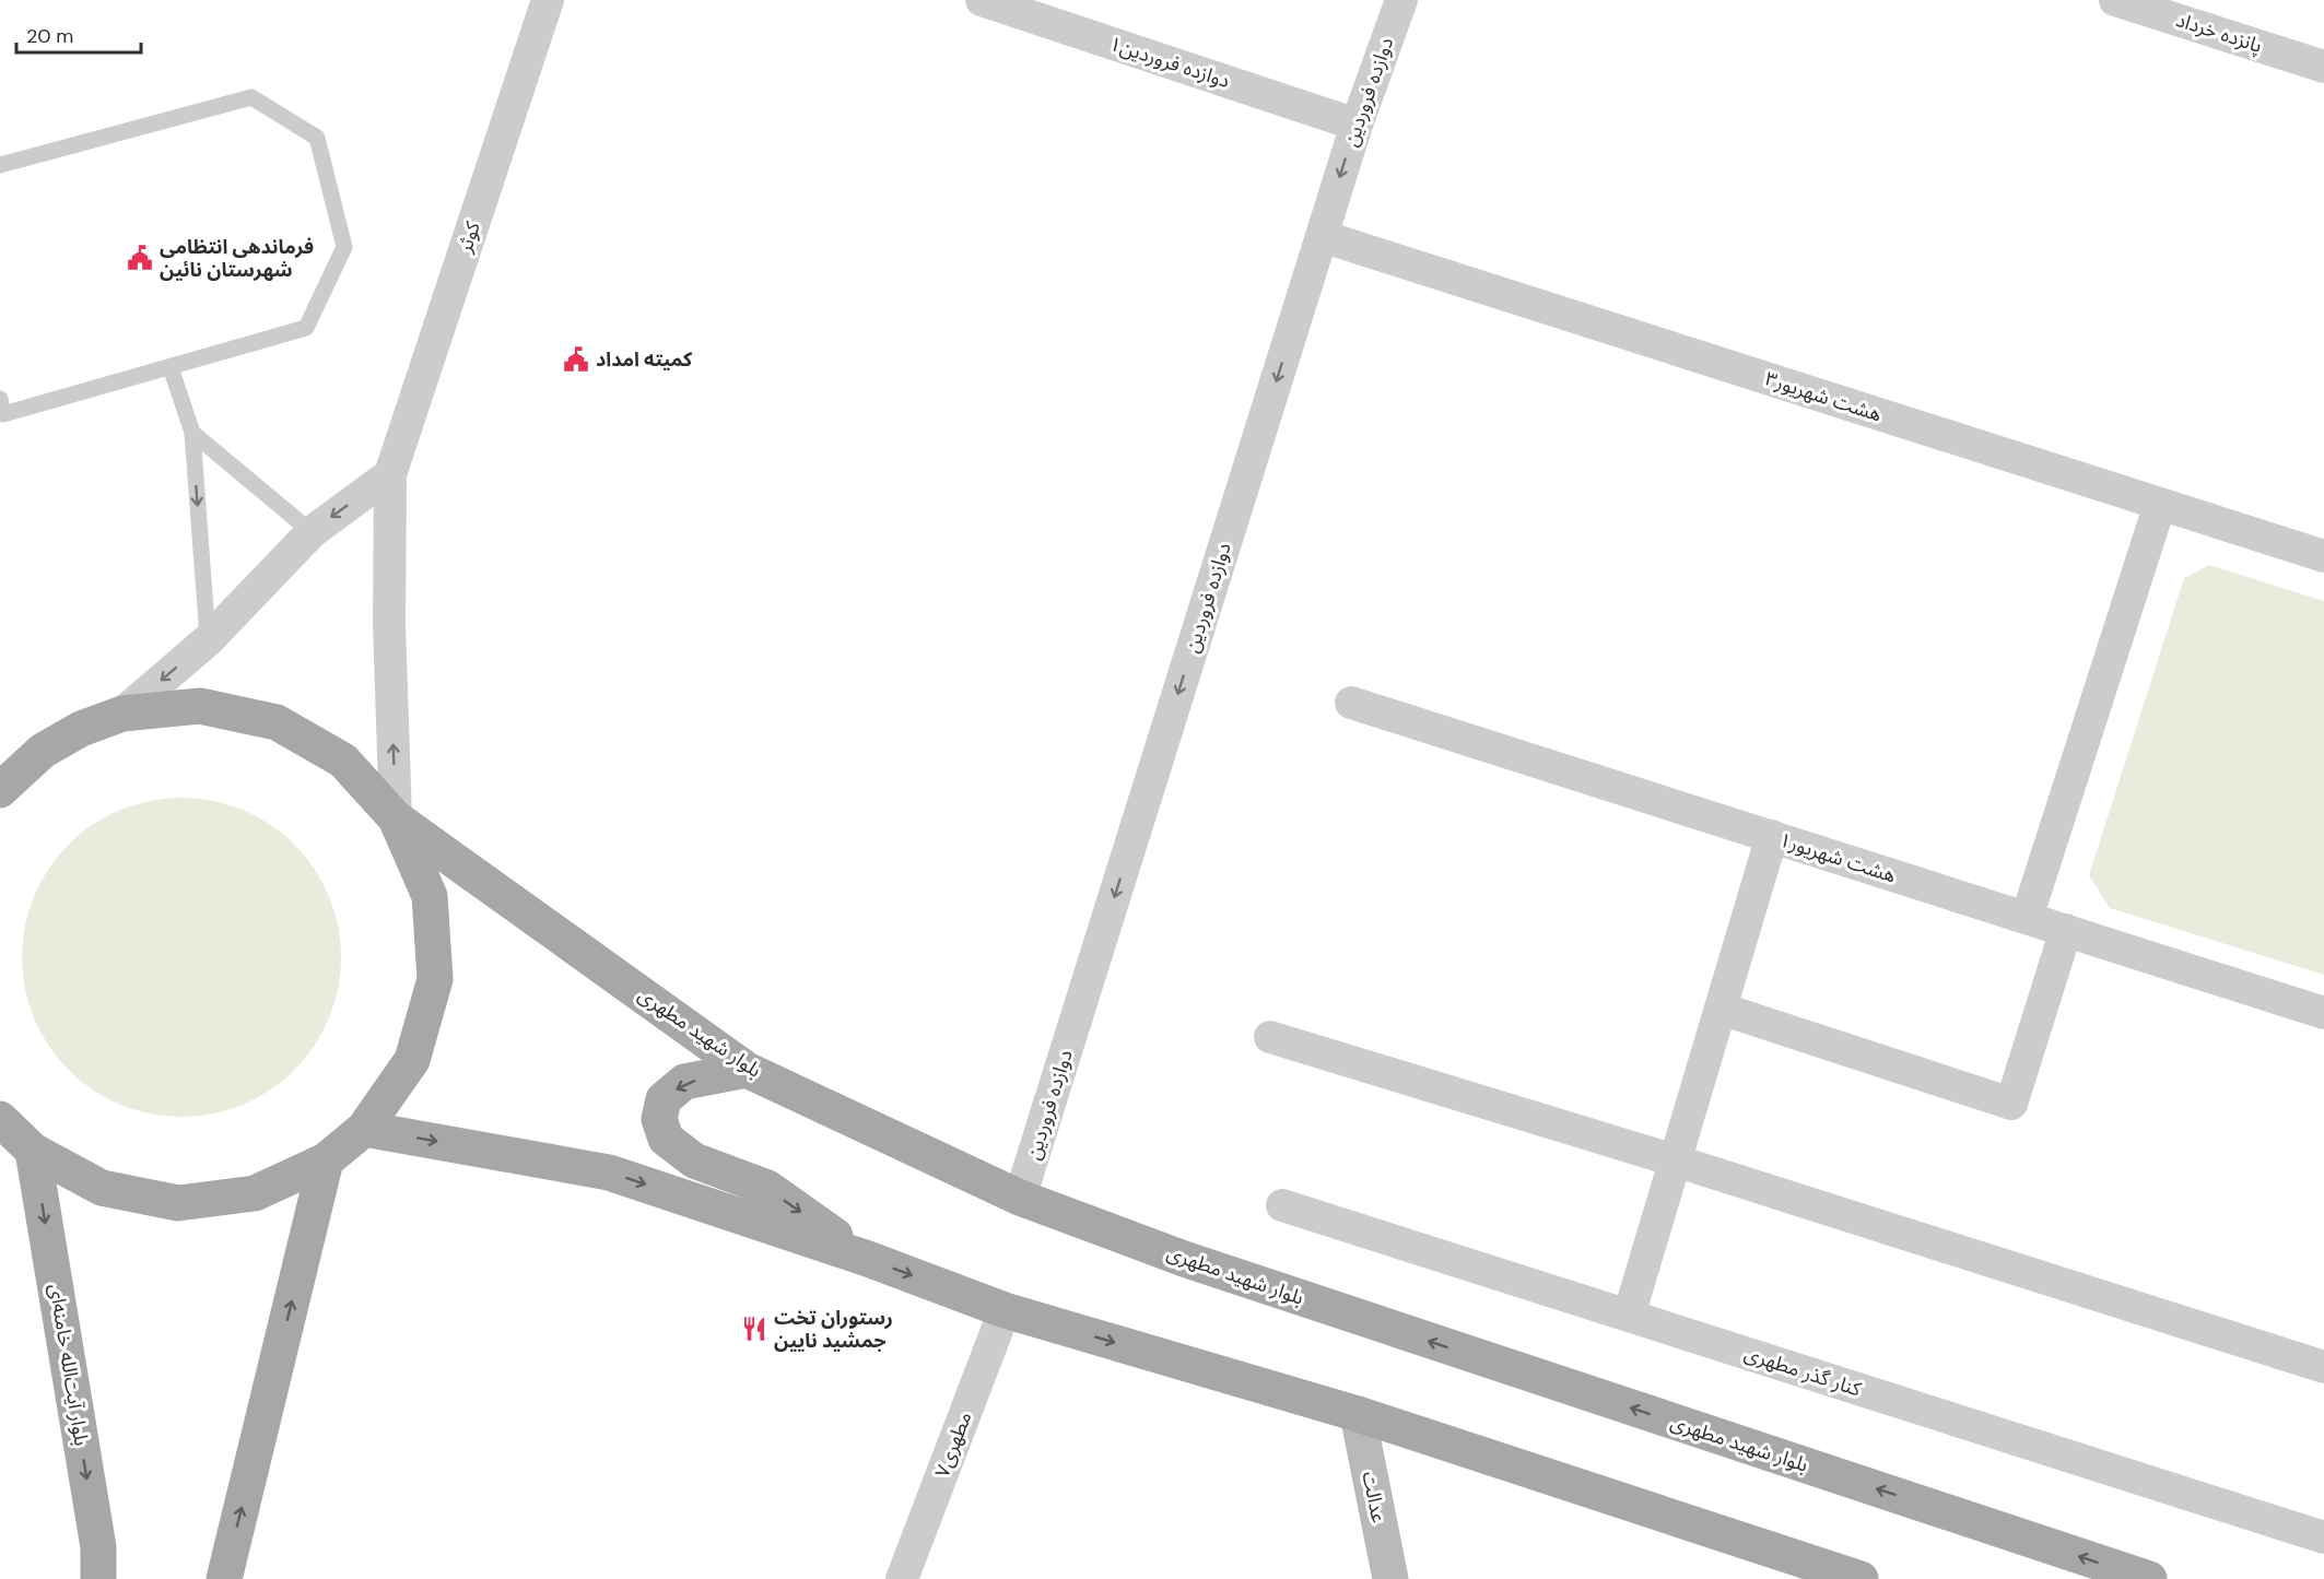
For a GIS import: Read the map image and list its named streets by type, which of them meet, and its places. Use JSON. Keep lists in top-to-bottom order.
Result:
{
  "streets": {
    "main road": ["بلوار شهید مطهری", "بلوار آیت‌الله خامنه‌ای", "عدالت"],
    "street": [
      "پانزده خرداد",
      "دوازده فروردین۱",
      "دوازده فروردین",
      "کوثر",
      "هشت شهریور۳",
      "هشت شهریور۱",
      "کنار گذر مطهری",
      "مطهری۷"
    ]
  },
  "crossings": [
    ["دوازده فروردین۱", "دوازده فروردین"],
    ["دوازده فروردین", "هشت شهریور۳"],
    ["دوازده فروردین", "بلوار شهید مطهری"],
    ["کوثر", "بلوار شهید مطهری"]
  ],
  "one_way": ["دوازده فروردین", "کوثر"],
  "places": {
    "public building": ["فرماندهی انتظامی شهرستان نائین", "کمیته امداد"],
    "restaurant": ["رستوران تخت جمشید نایین"]
  },
  "scale_bar": "20 m"
}
